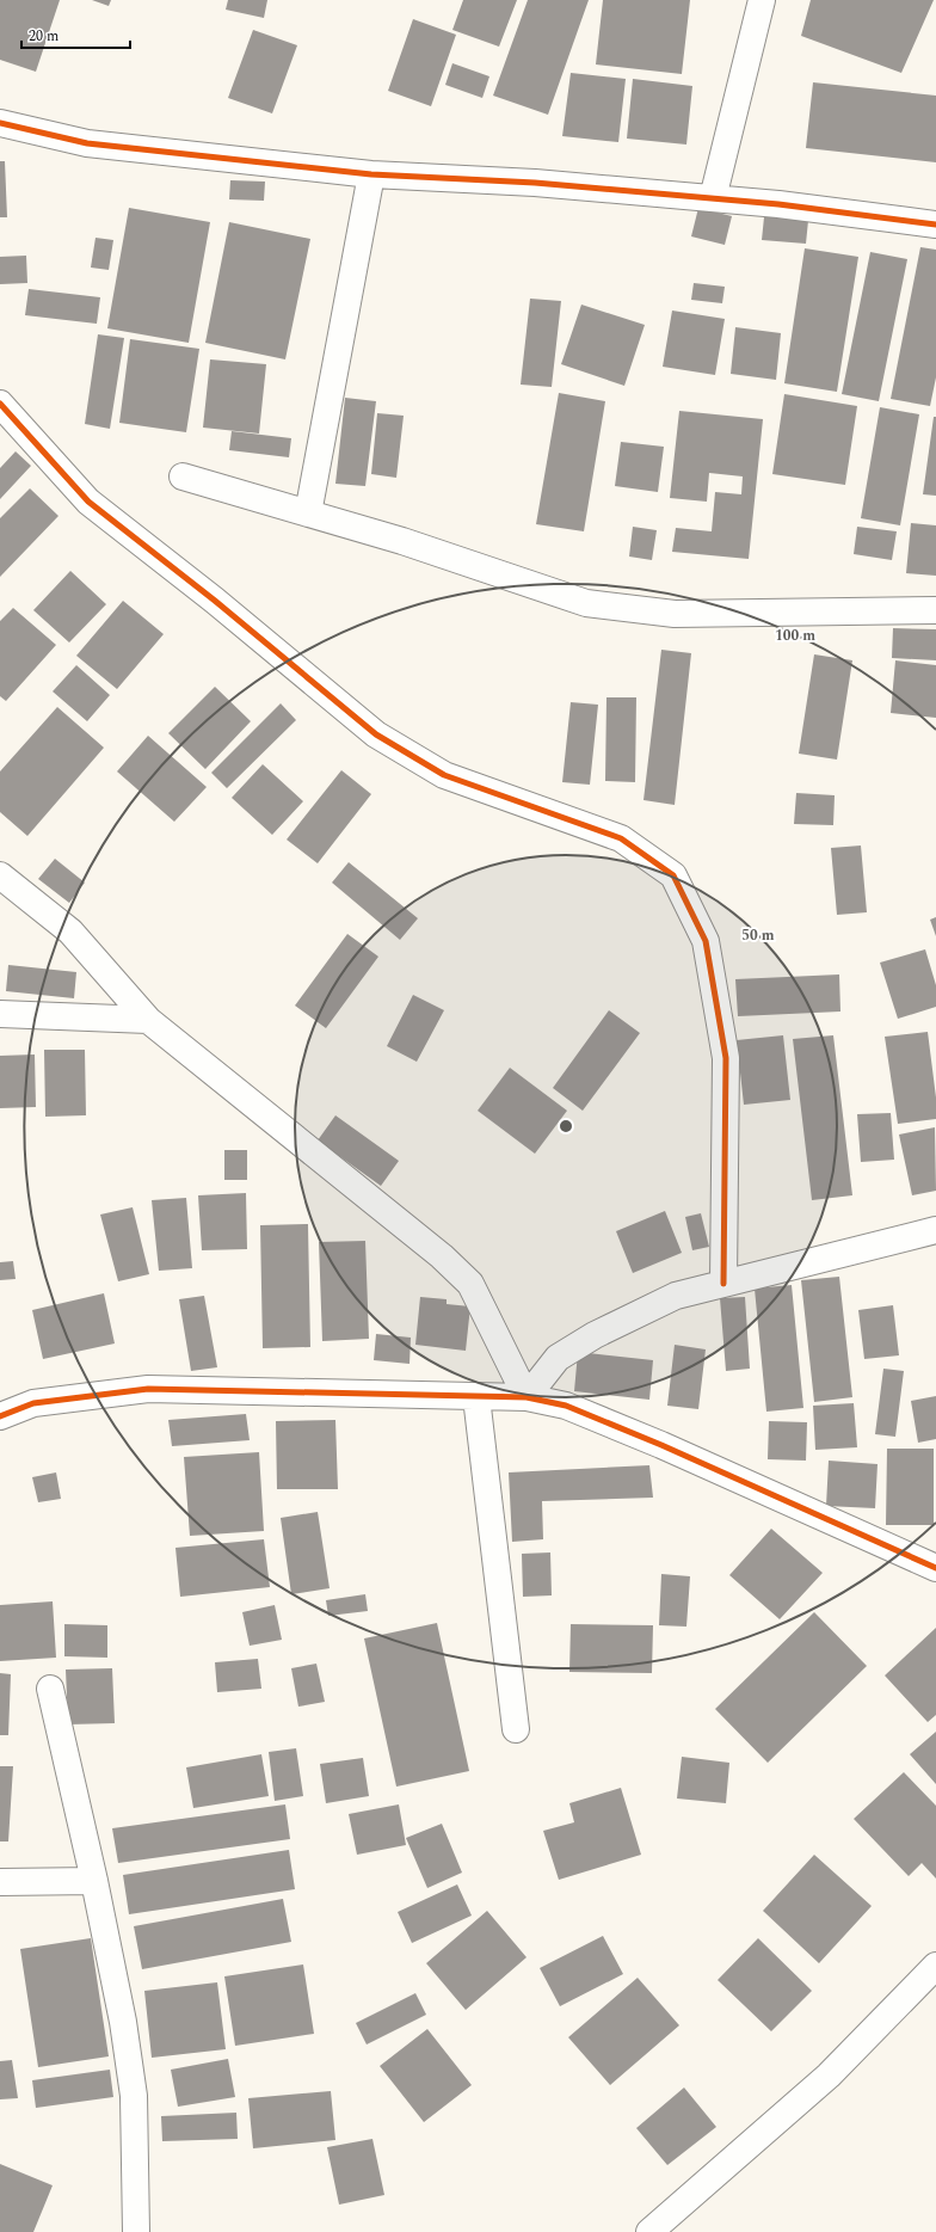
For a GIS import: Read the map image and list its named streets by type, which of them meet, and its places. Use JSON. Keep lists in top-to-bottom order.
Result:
{
  "scale_bar": "20 m",
  "rings": ["100 m", "50 m"]
}
